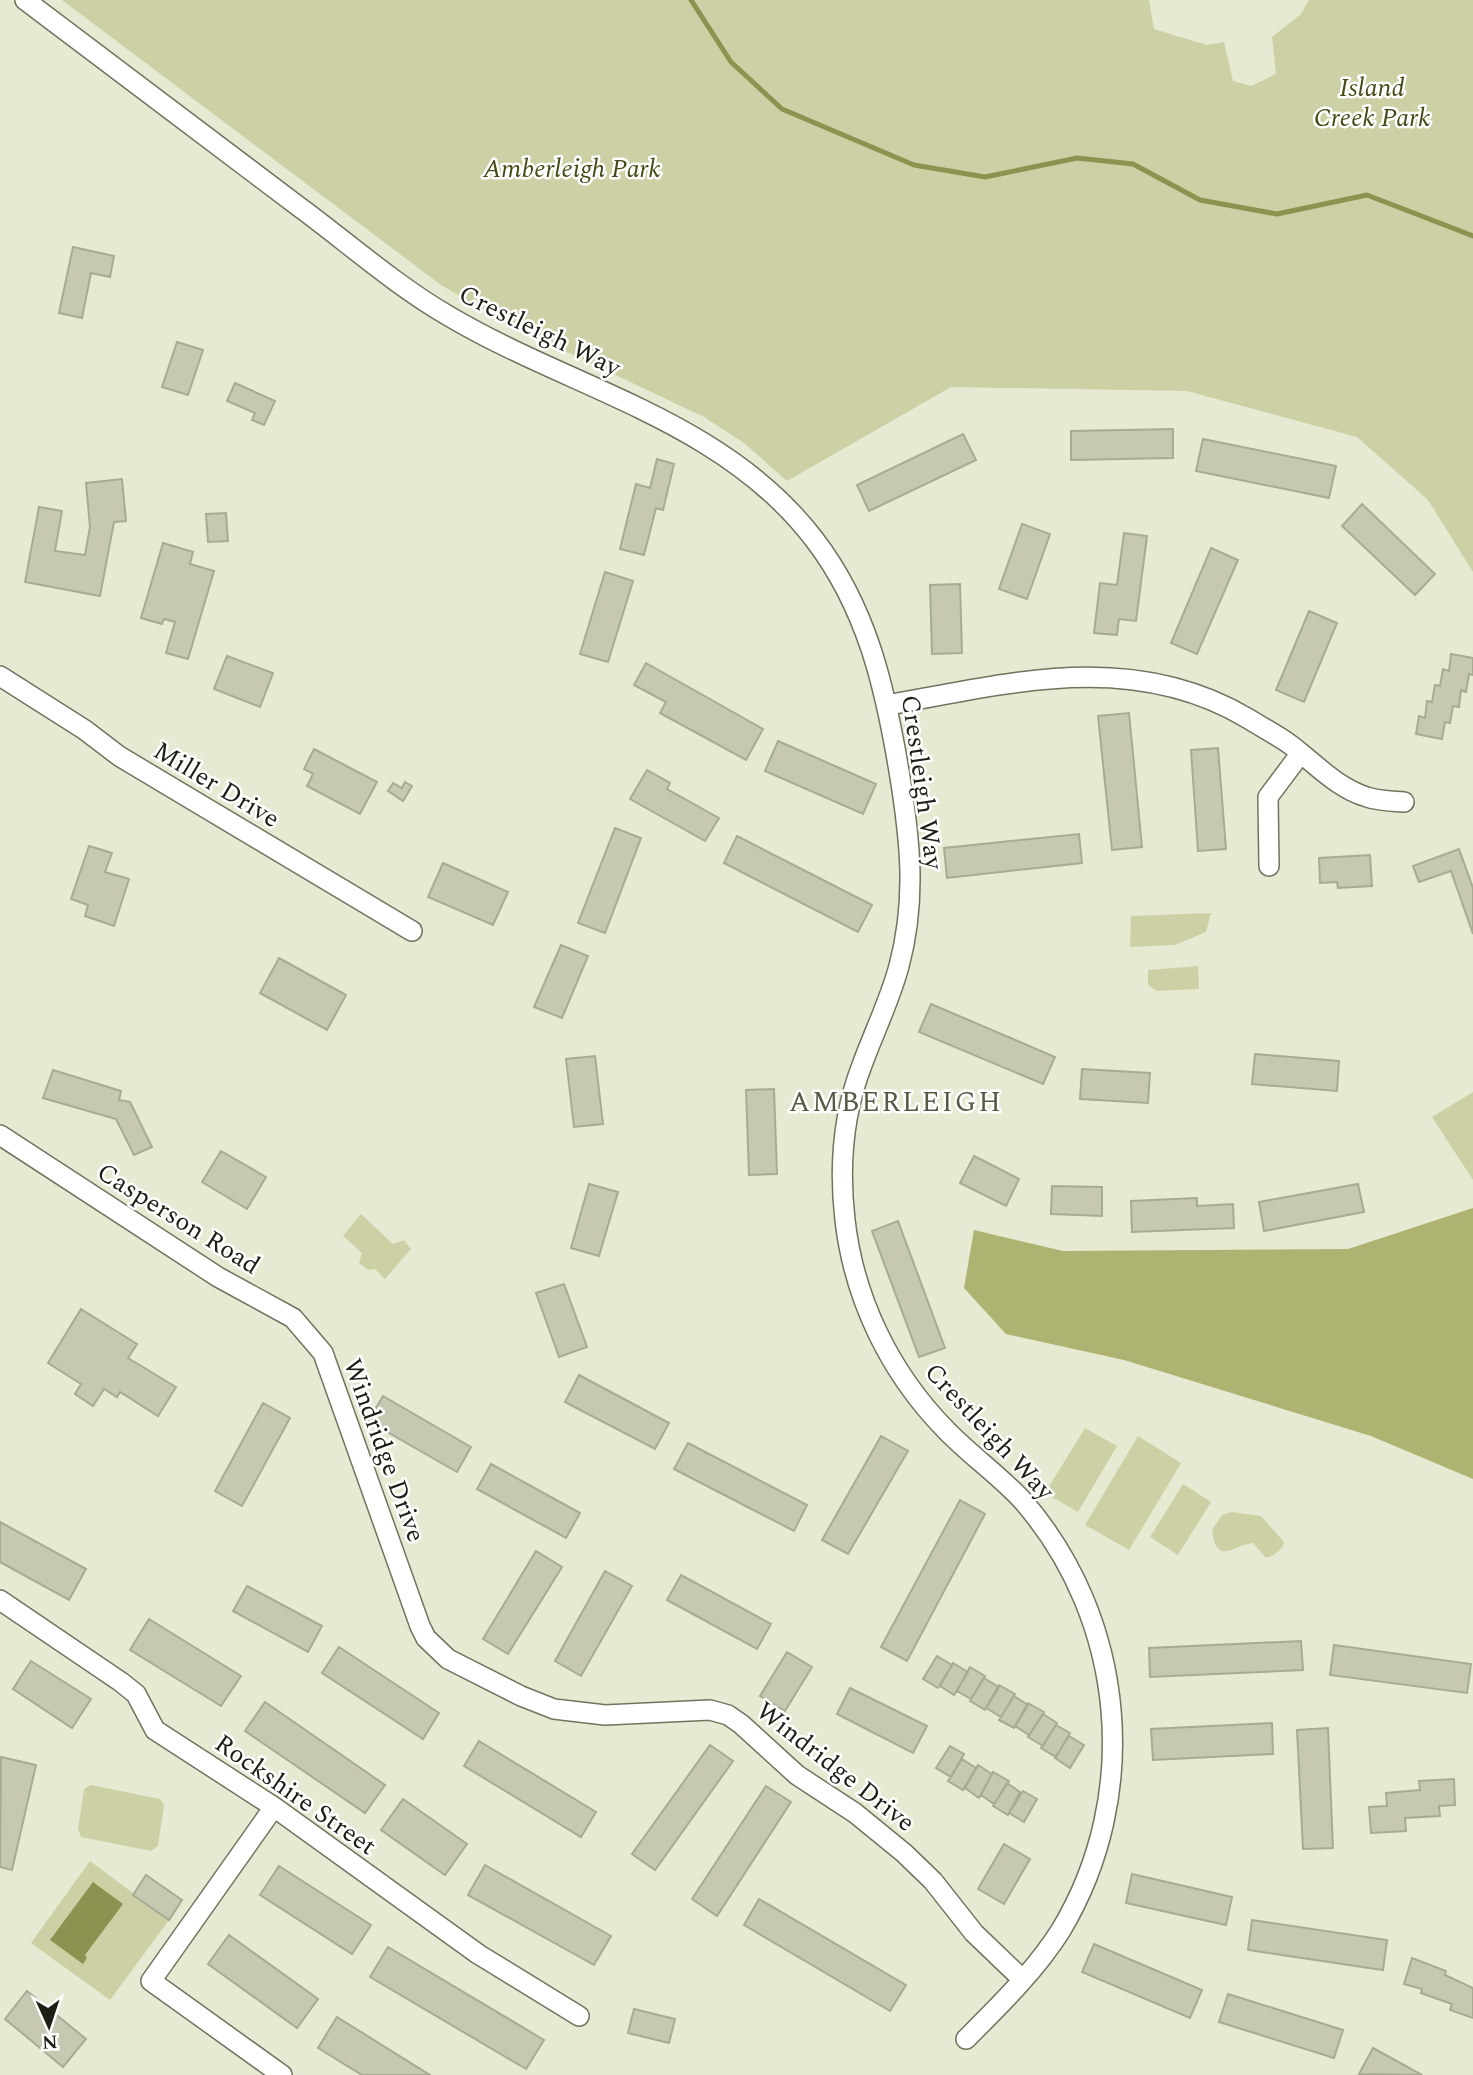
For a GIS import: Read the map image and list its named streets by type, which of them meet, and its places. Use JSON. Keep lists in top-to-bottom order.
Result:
{
  "streets": {
    "street": [
      "Crestleigh Way",
      "Miller Drive",
      "Casperson Road",
      "Windridge Drive",
      "Rockshire Street"
    ]
  },
  "crossings": [
    ["Crestleigh Way", "Windridge Drive"],
    ["Casperson Road", "Windridge Drive"]
  ],
  "districts": ["AMBERLEIGH"],
  "parks": ["Island Creek Park", "Amberleigh Park"],
  "north": "bottom"
}
